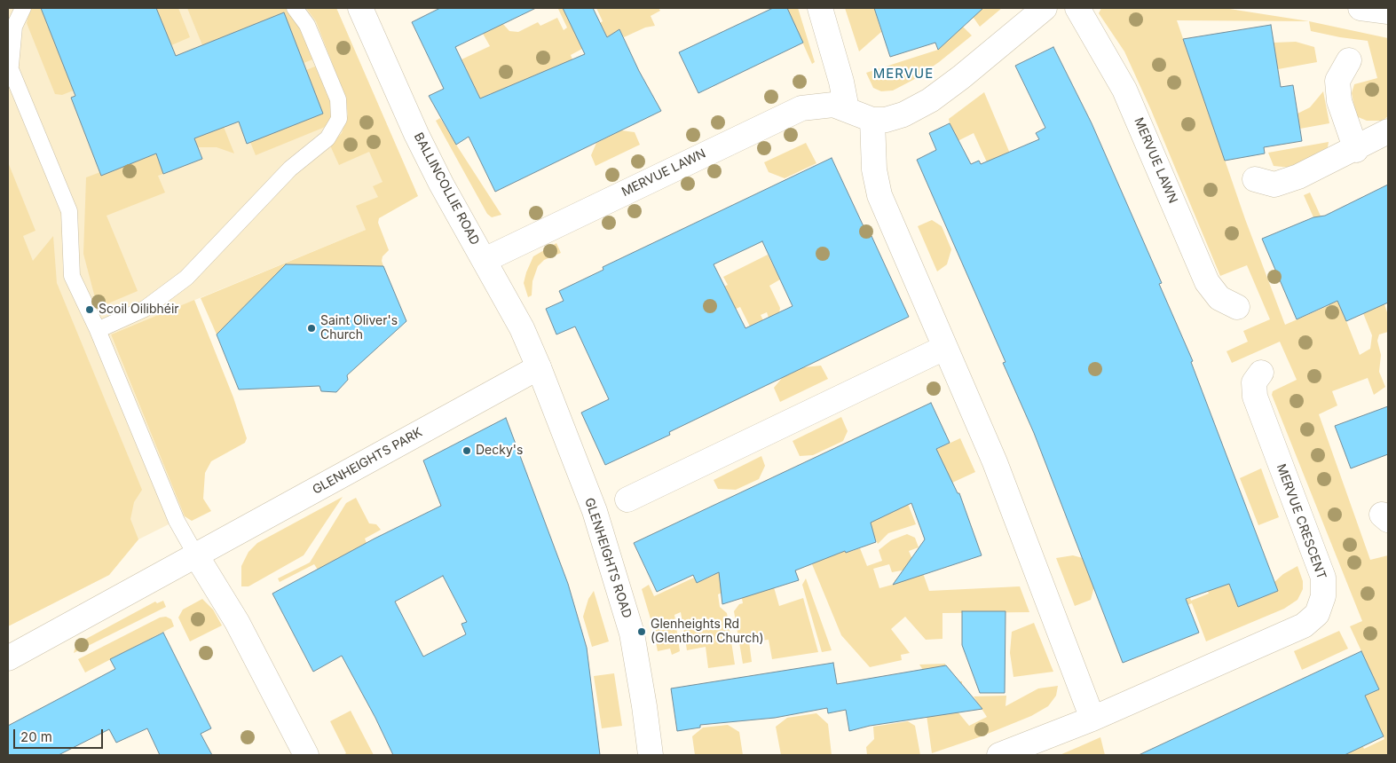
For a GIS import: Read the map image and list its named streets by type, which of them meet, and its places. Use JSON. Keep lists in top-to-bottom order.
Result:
{
  "streets": {
    "street": [
      "MERVUE LAWN",
      "BALLINCOLLIE ROAD",
      "GLENHEIGHTS PARK",
      "MERVUE CRESCENT",
      "GLENHEIGHTS ROAD"
    ]
  },
  "crossings": [
    ["MERVUE LAWN", "BALLINCOLLIE ROAD"],
    ["BALLINCOLLIE ROAD", "GLENHEIGHTS PARK"],
    ["BALLINCOLLIE ROAD", "GLENHEIGHTS ROAD"],
    ["GLENHEIGHTS PARK", "GLENHEIGHTS ROAD"]
  ],
  "districts": ["MERVUE"],
  "places": [
    "Scoil Oilibhéir",
    "Saint Oliver's Church",
    "Decky's",
    "Glenheights Rd (Glenthorn Church)"
  ],
  "scale_bar": "20 m"
}
